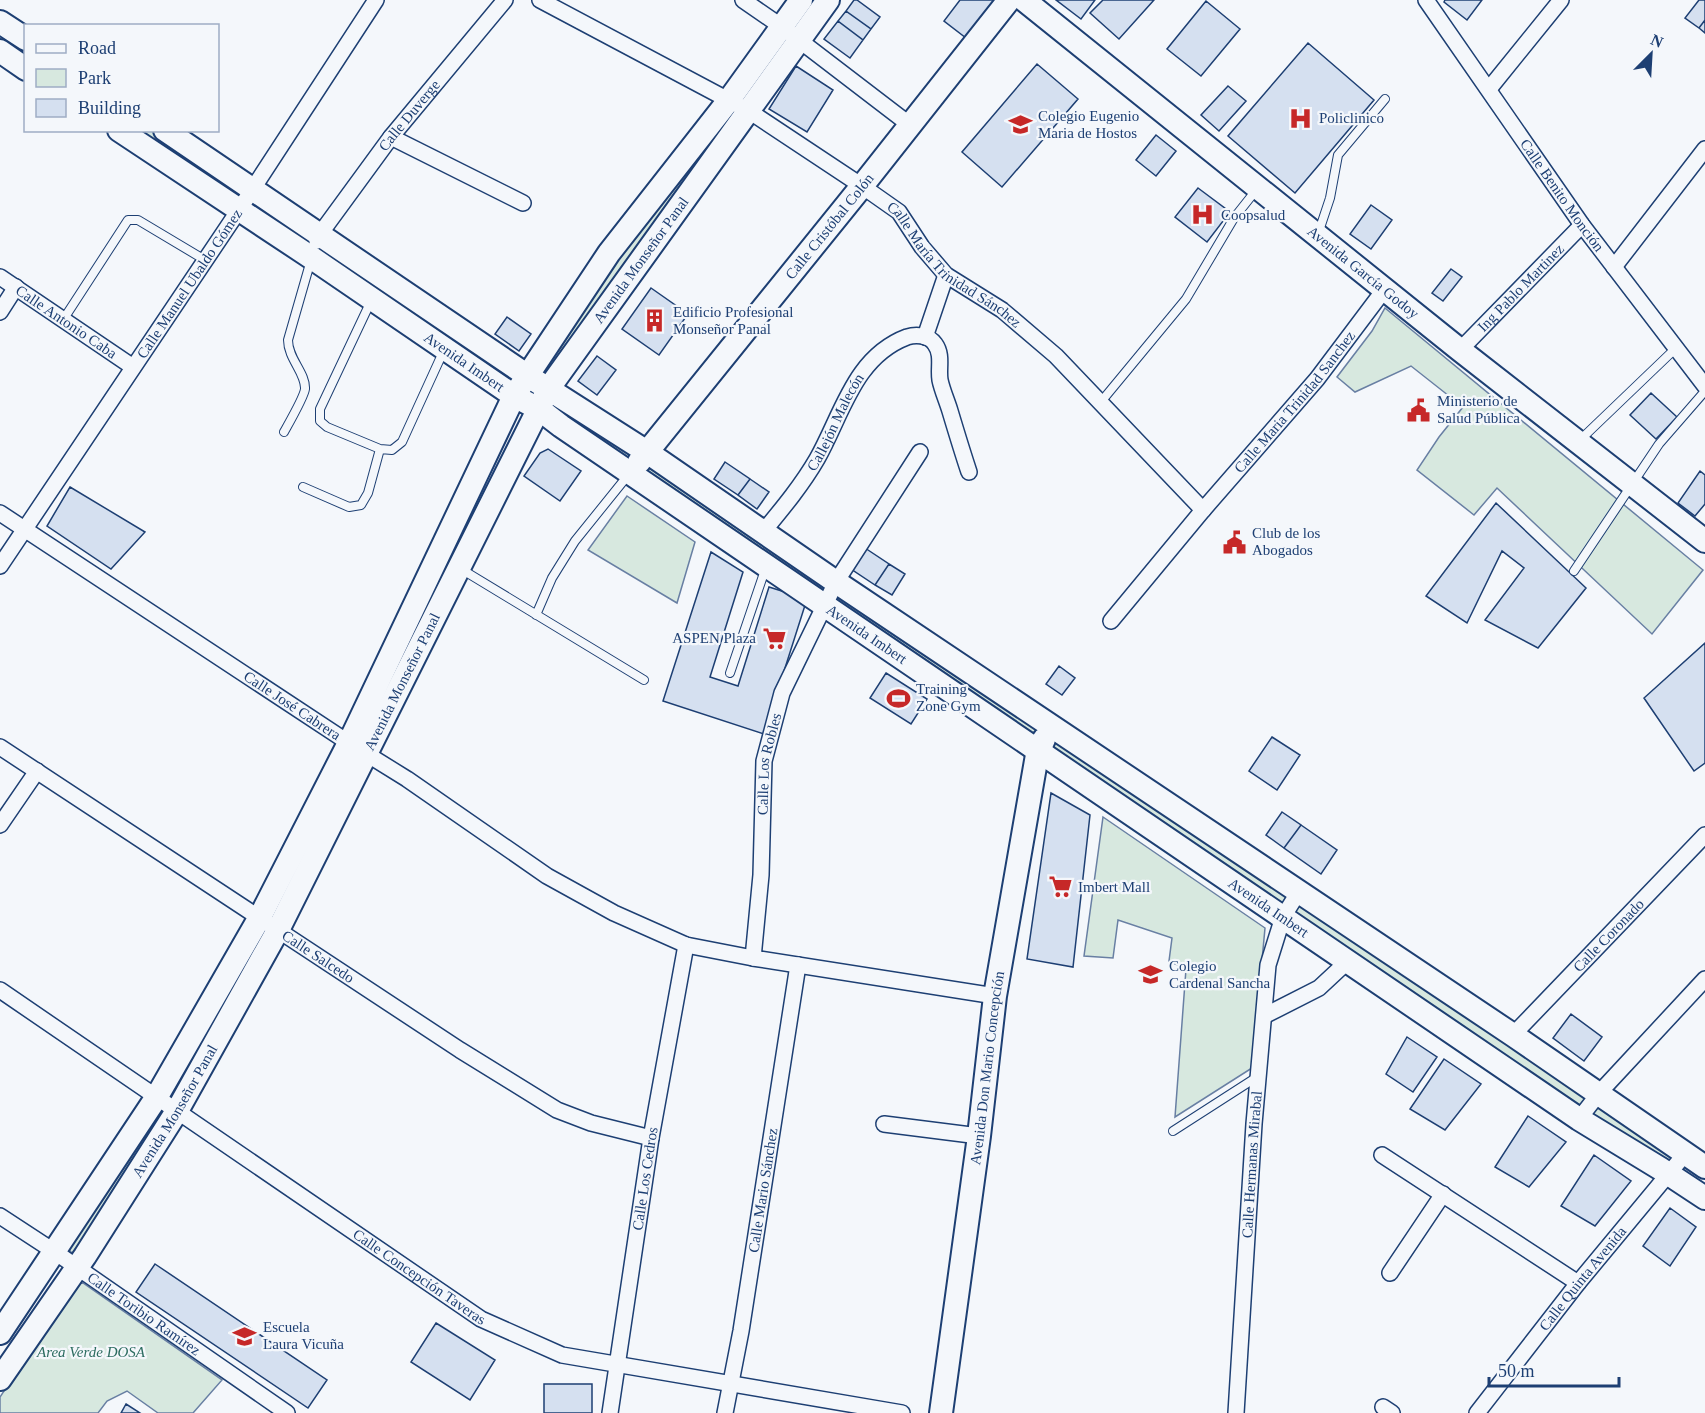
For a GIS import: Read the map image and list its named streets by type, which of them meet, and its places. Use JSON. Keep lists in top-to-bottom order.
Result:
{
  "streets": {
    "main road": [
      "Calle Cristóbal Colón",
      "Avenida Monseñor Panal",
      "Avenida García Godoy",
      "Avenida Imbert",
      "Avenida Don Mario Concepción"
    ],
    "street": [
      "Calle Duverge",
      "Calle Benito Monción",
      "Calle María Trinidad Sánchez",
      "Calle Manuel Ubaldo Gómez",
      "Ing Pablo Martinez",
      "Calle Antonio Caba",
      "Calle Maria Trinidad Sanchez",
      "Callejón Malecón",
      "Calle José Cabrera",
      "Calle Los Robles",
      "Calle Coronado",
      "Calle Salcedo",
      "Calle Hermanas Mirabal",
      "Calle Los Cedros",
      "Calle Mario Sánchez",
      "Calle Concepción Taveras",
      "Calle Quinta Avenida",
      "Calle Toribio Ramírez"
    ]
  },
  "crossings": [
    ["Calle Duverge", "Avenida Imbert"],
    ["Calle Benito Monción", "Ing Pablo Martinez"],
    ["Calle Cristóbal Colón", "Calle María Trinidad Sánchez"],
    ["Calle Cristóbal Colón", "Avenida Imbert"],
    ["Avenida Monseñor Panal", "Calle María Trinidad Sánchez"],
    ["Avenida Monseñor Panal", "Avenida Imbert"],
    ["Avenida Monseñor Panal", "Calle José Cabrera"],
    ["Avenida Monseñor Panal", "Calle Salcedo"],
    ["Avenida Monseñor Panal", "Calle Concepción Taveras"],
    ["Avenida Monseñor Panal", "Calle Toribio Ramírez"],
    ["Calle María Trinidad Sánchez", "Calle Maria Trinidad Sanchez"],
    ["Avenida García Godoy", "Ing Pablo Martinez"],
    ["Avenida García Godoy", "Calle Maria Trinidad Sanchez"],
    ["Calle Manuel Ubaldo Gómez", "Calle Antonio Caba"],
    ["Calle Manuel Ubaldo Gómez", "Avenida Imbert"],
    ["Calle Manuel Ubaldo Gómez", "Calle José Cabrera"],
    ["Avenida Imbert", "Callejón Malecón"],
    ["Avenida Imbert", "Calle Los Robles"],
    ["Avenida Imbert", "Calle Coronado"],
    ["Avenida Imbert", "Avenida Don Mario Concepción"],
    ["Avenida Imbert", "Calle Hermanas Mirabal"],
    ["Avenida Imbert", "Calle Quinta Avenida"],
    ["Calle José Cabrera", "Calle Los Robles"],
    ["Calle José Cabrera", "Avenida Don Mario Concepción"],
    ["Calle José Cabrera", "Calle Los Cedros"],
    ["Calle José Cabrera", "Calle Mario Sánchez"],
    ["Calle Salcedo", "Calle Los Cedros"],
    ["Calle Los Cedros", "Calle Concepción Taveras"],
    ["Calle Mario Sánchez", "Calle Concepción Taveras"]
  ],
  "parks": ["Area Verde DOSA"],
  "places": {
    "hospital": ["Policlinico", "Coopsalud"],
    "school or university": ["Colegio Eugenio Maria de Hostos", "Colegio Cardenal Sancha", "Escuela Laura Vicuña"],
    "building": ["Edificio Profesional Monseñor Panal"],
    "public building": ["Ministerio de Salud Pública", "Club de los Abogados"],
    "supermarket": ["ASPEN Plaza", "Imbert Mall"],
    "sports": ["Training Zone Gym"]
  },
  "legend": ["Road", "Park", "Building"],
  "scale_bar": "50 m",
  "north": "top right"
}
